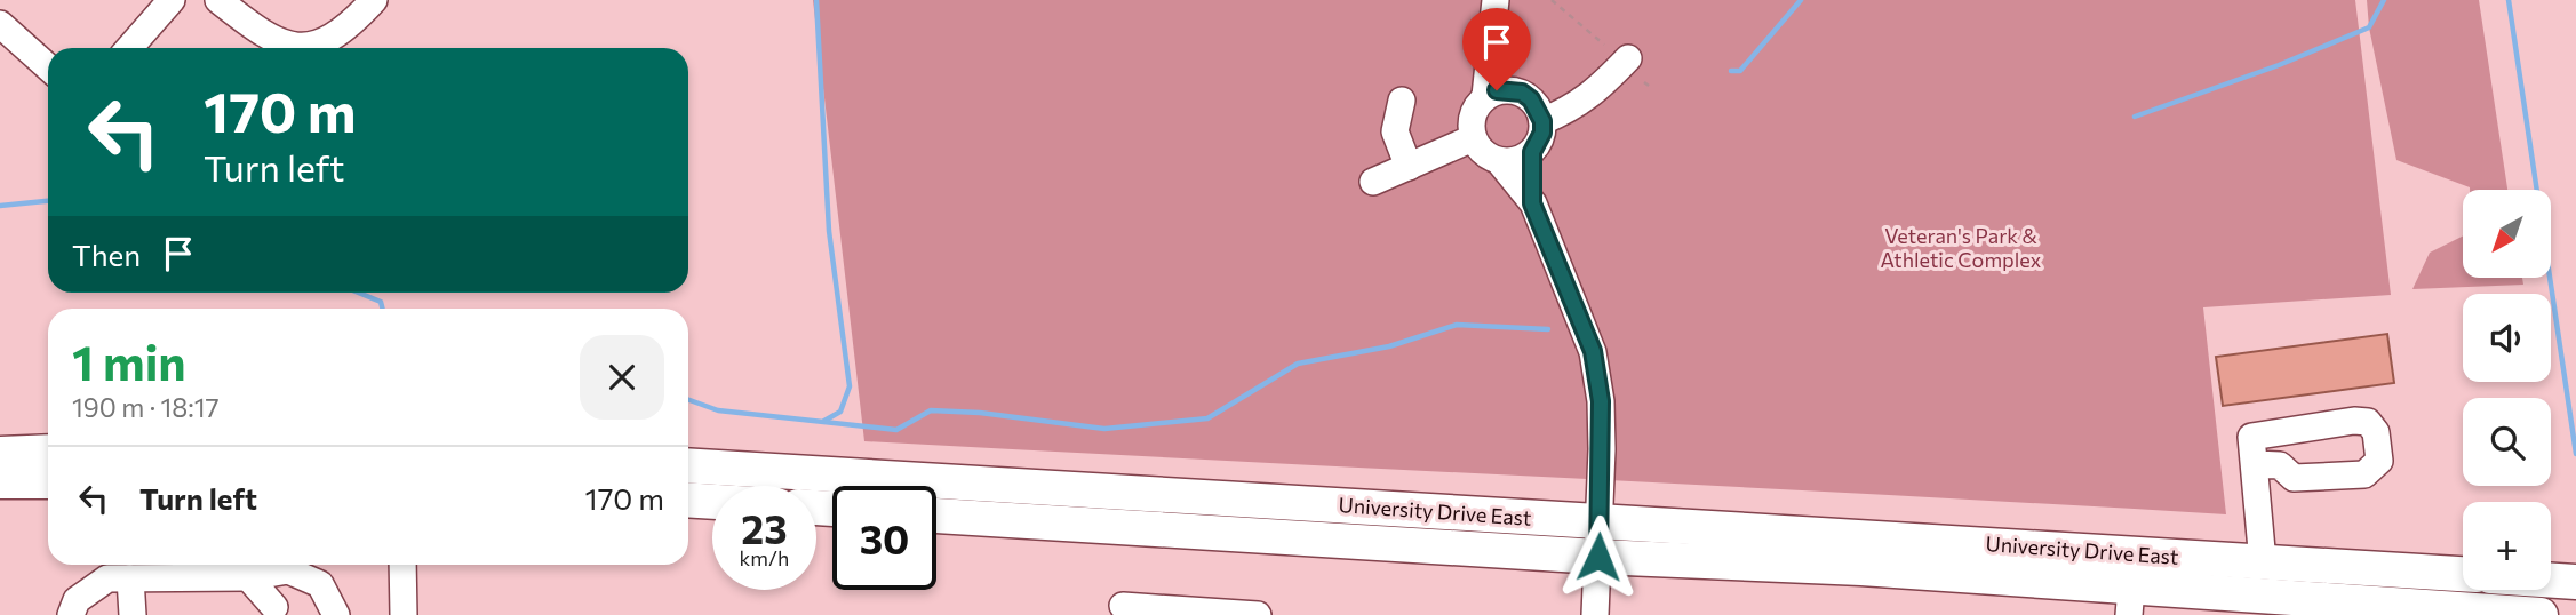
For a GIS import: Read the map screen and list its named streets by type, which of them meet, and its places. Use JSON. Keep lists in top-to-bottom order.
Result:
{
  "streets": {
    "main road": ["University Drive East"]
  },
  "parks": ["Veteran's Park & Athletic Complex"],
  "north": "bottom left",
  "page": {
    "turn": ["170 m", "Turn left"],
    "map_buttons": "+",
    "then": "Then",
    "heading": ["1 min", "190 m · 18:17"],
    "list": [
      {
        "name": "Turn left",
        "value": "170 m"
      }
    ],
    "speed": "23 km/h",
    "limit": "30"
  }
}
